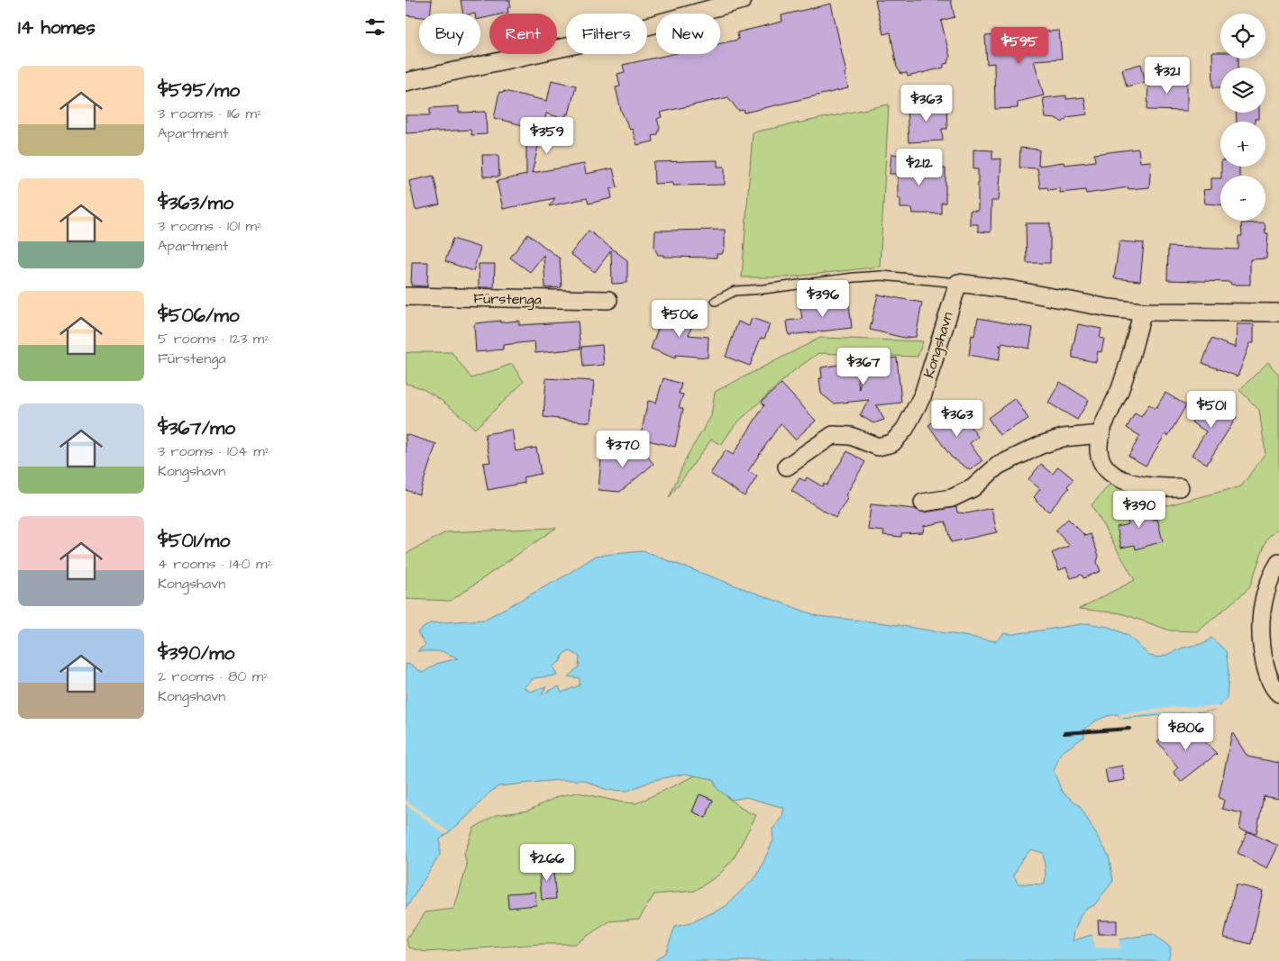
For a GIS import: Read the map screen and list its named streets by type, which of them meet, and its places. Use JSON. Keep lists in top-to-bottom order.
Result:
{
  "streets": {
    "street": ["Fürstenga", "Kongshavn"]
  },
  "page": {
    "heading": "14 homes",
    "map_buttons": ["+", "−"],
    "chip": [
      "Buy",
      "Rent",
      "Filters",
      "New"
    ],
    "price": [
      "$595",
      "$321",
      "$363",
      "$359",
      "$212",
      "$396",
      "$506",
      "$367",
      "$501",
      "$363",
      "$370",
      "$390",
      "$806",
      "$266"
    ],
    "list": [
      {
        "name": "$595/mo",
        "note": "3 rooms · 116 m² · Apartment"
      },
      {
        "name": "$363/mo",
        "note": "3 rooms · 101 m² · Apartment"
      },
      {
        "name": "$506/mo",
        "note": "5 rooms · 123 m² · Fürstenga"
      },
      {
        "name": "$367/mo",
        "note": "3 rooms · 104 m² · Kongshavn"
      },
      {
        "name": "$501/mo",
        "note": "4 rooms · 140 m² · Kongshavn"
      },
      {
        "name": "$390/mo",
        "note": "2 rooms · 80 m² · Kongshavn"
      }
    ]
  }
}
